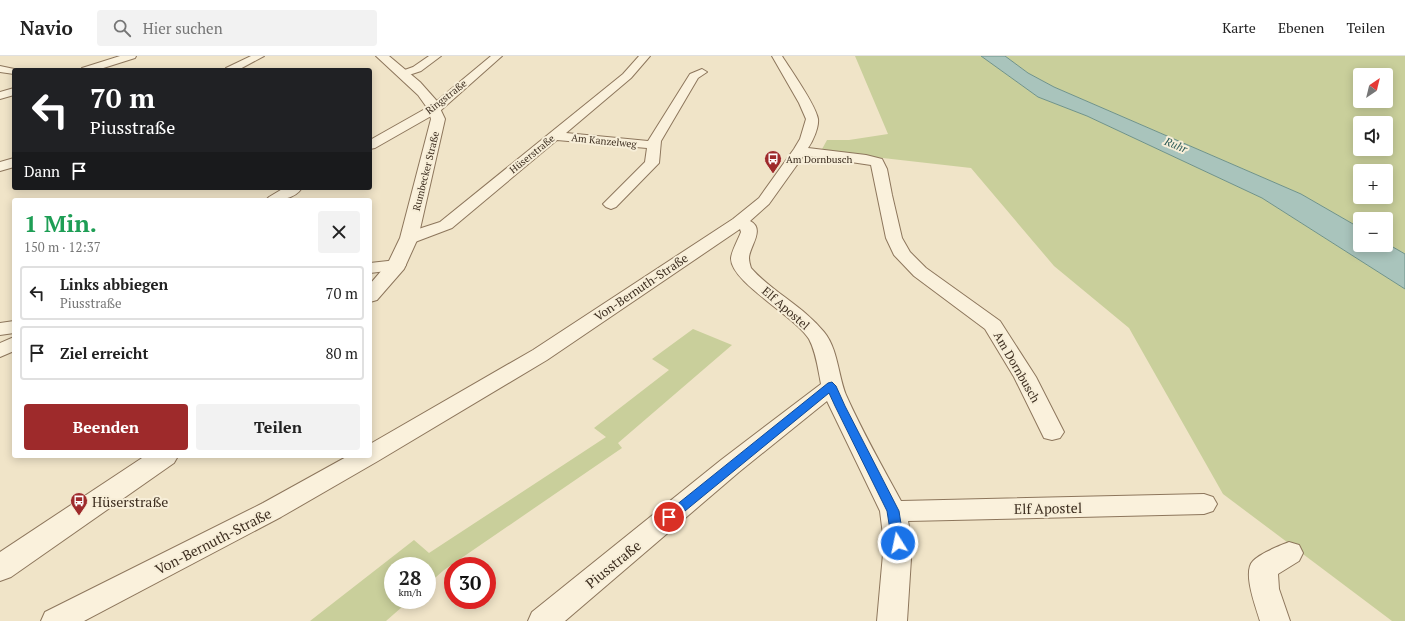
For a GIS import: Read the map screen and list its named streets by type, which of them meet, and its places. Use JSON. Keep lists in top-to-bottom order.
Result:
{
  "streets": {
    "street": [
      "Ringstraße",
      "Am Kanzelweg",
      "Hüserstraße",
      "Rumbecker Straße",
      "Von-Bernuth-Straße",
      "Elf Apostel",
      "Am Dornbusch",
      "Piusstraße"
    ]
  },
  "crossings": [
    ["Ringstraße", "Rumbecker Straße"],
    ["Am Kanzelweg", "Hüserstraße"],
    ["Hüserstraße", "Rumbecker Straße"],
    ["Von-Bernuth-Straße", "Elf Apostel"],
    ["Von-Bernuth-Straße", "Am Dornbusch"],
    ["Elf Apostel", "Piusstraße"]
  ],
  "water": ["Ruhr"],
  "places": {
    "bus stop": ["Am Dornbusch", "Hüserstraße"]
  },
  "north": "top right",
  "page": {
    "header": "Navio",
    "search": "Hier suchen",
    "nav": ["Karte", "Ebenen", "Teilen"],
    "map_buttons": ["+", "−"],
    "turn": ["70 m", "Piusstraße"],
    "then": "Dann",
    "heading": ["1 Min.", "150 m · 12:37"],
    "list": [
      {
        "name": "Links abbiegen",
        "note": "Piusstraße",
        "value": "70 m"
      },
      {
        "name": "Ziel erreicht",
        "value": "80 m"
      }
    ],
    "buttons": ["Beenden", "Teilen"],
    "speed": "28 km/h",
    "limit": "30"
  }
}
